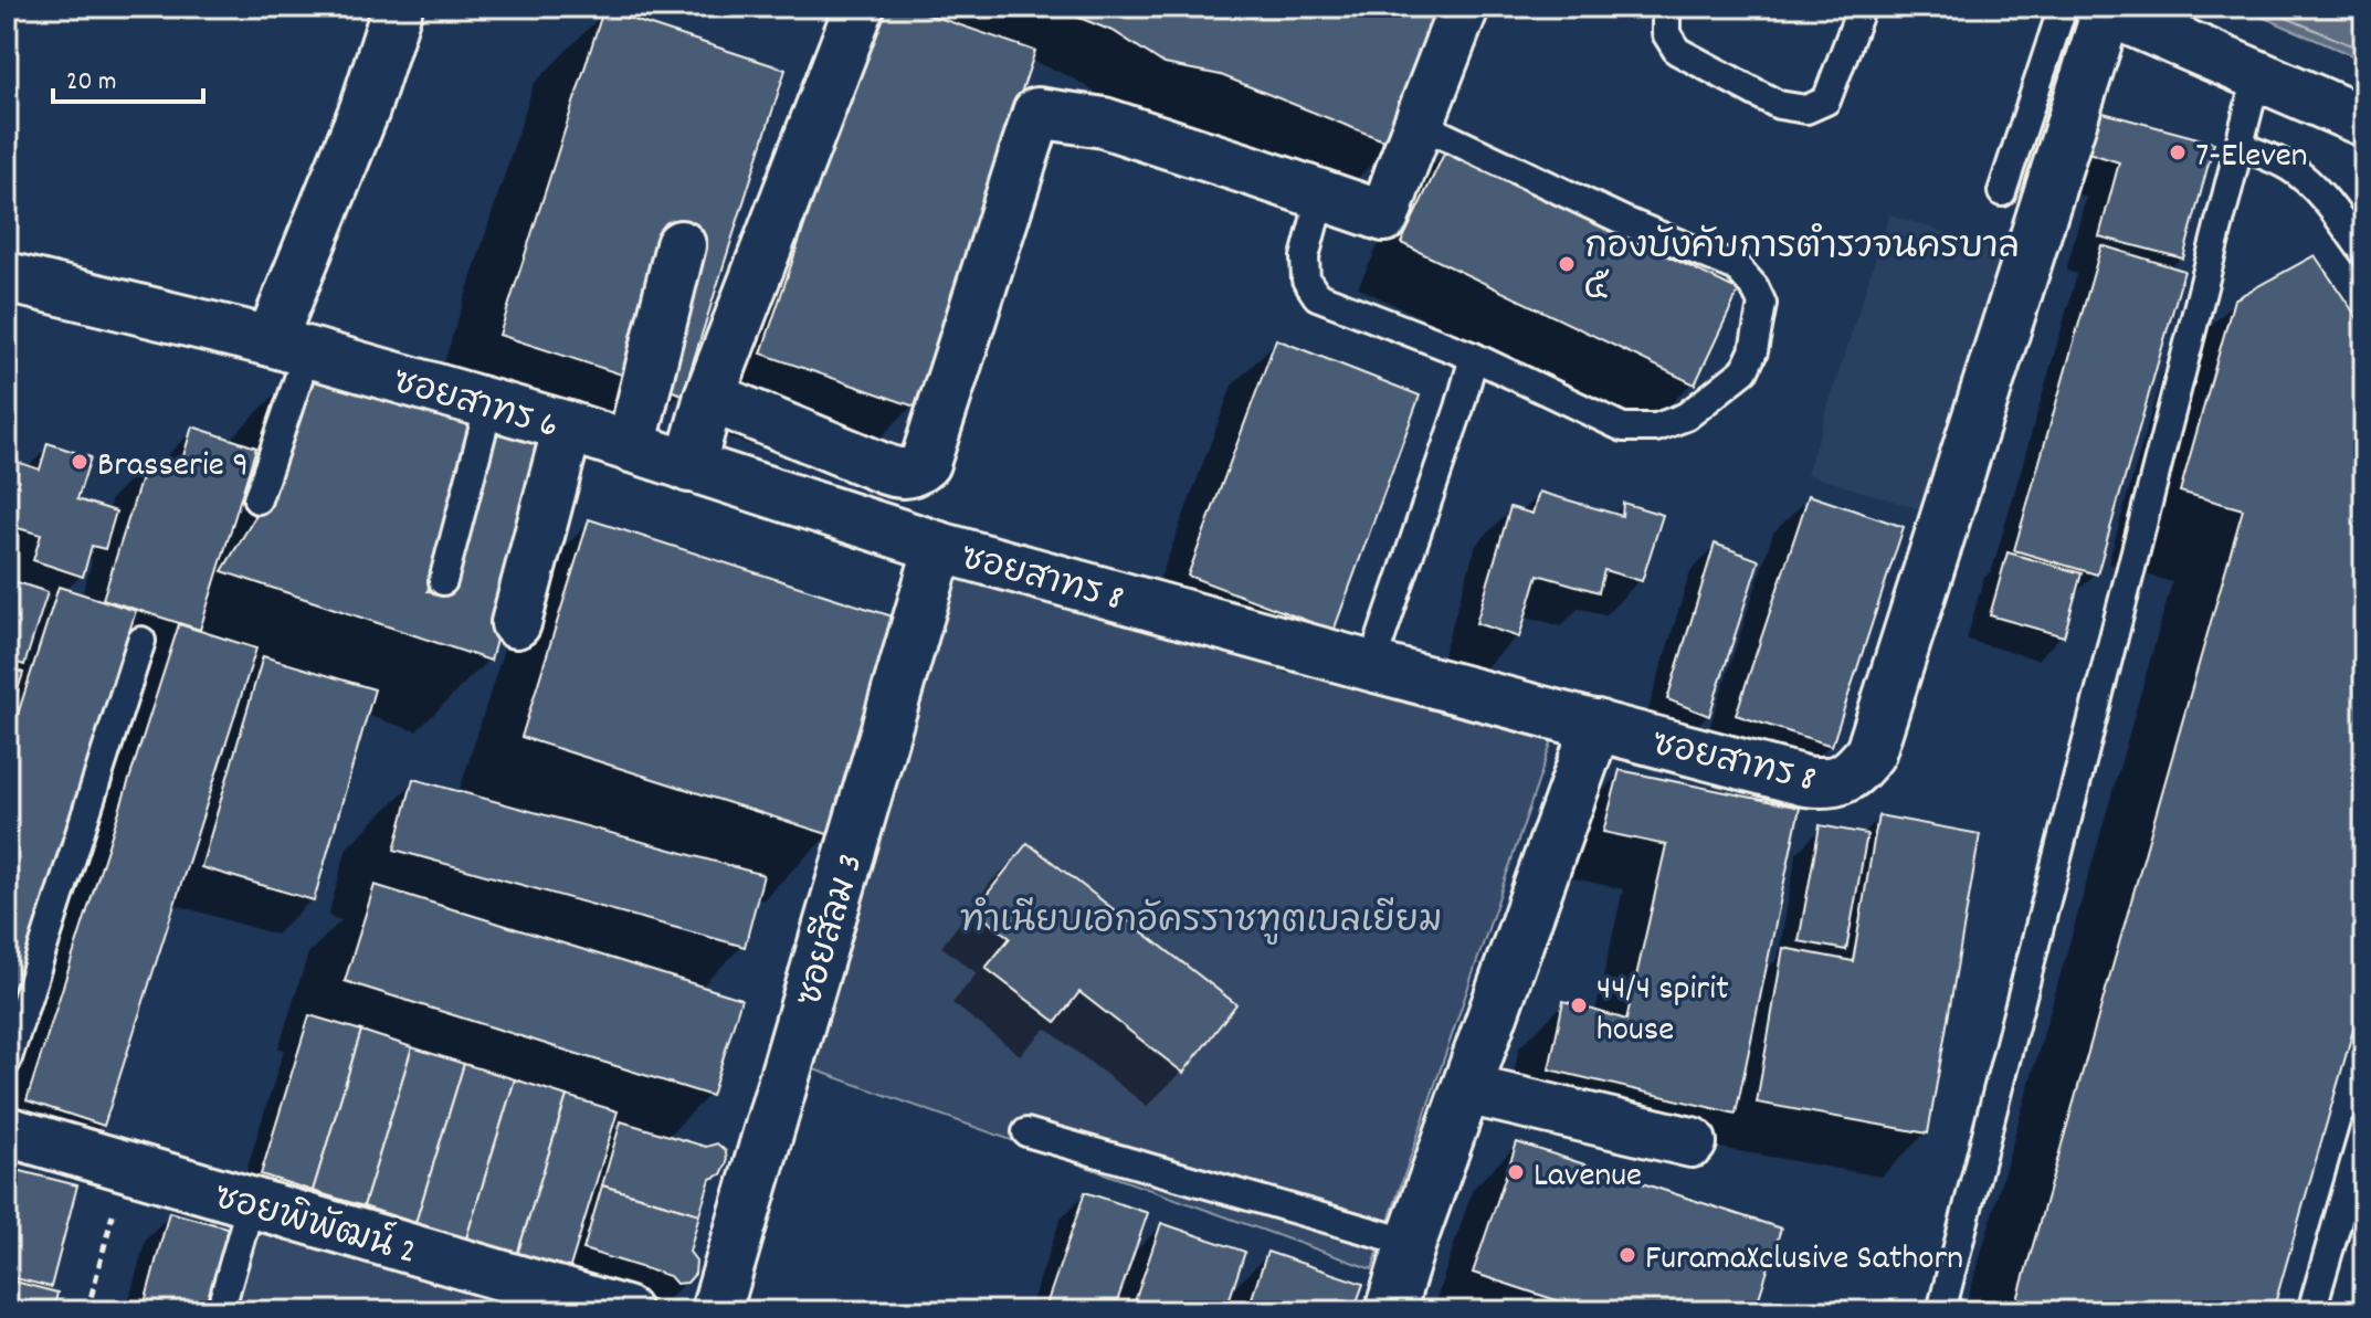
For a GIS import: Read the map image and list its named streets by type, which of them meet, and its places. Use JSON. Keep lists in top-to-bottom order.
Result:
{
  "streets": {
    "street": [
      "ซอยสาทร 6",
      "ซอยสาทร 8",
      "ซอยสีลม 3",
      "ซอยพิพัฒน์ 2"
    ]
  },
  "crossings": [
    ["ซอยสาทร 6", "ซอยสาทร 8"],
    ["ซอยสาทร 6", "ซอยสีลม 3"],
    ["ซอยสาทร 8", "ซอยสีลม 3"]
  ],
  "parks": ["ทำเนียบเอกอัครราชทูตเบลเยียม"],
  "places": [
    "7-Eleven",
    "กองบังคับการตำรวจนครบาล ๕",
    "Brasserie 9",
    "44/4 spirit house",
    "Lavenue",
    "FuramaXclusive Sathorn"
  ],
  "scale_bar": "20 m"
}
